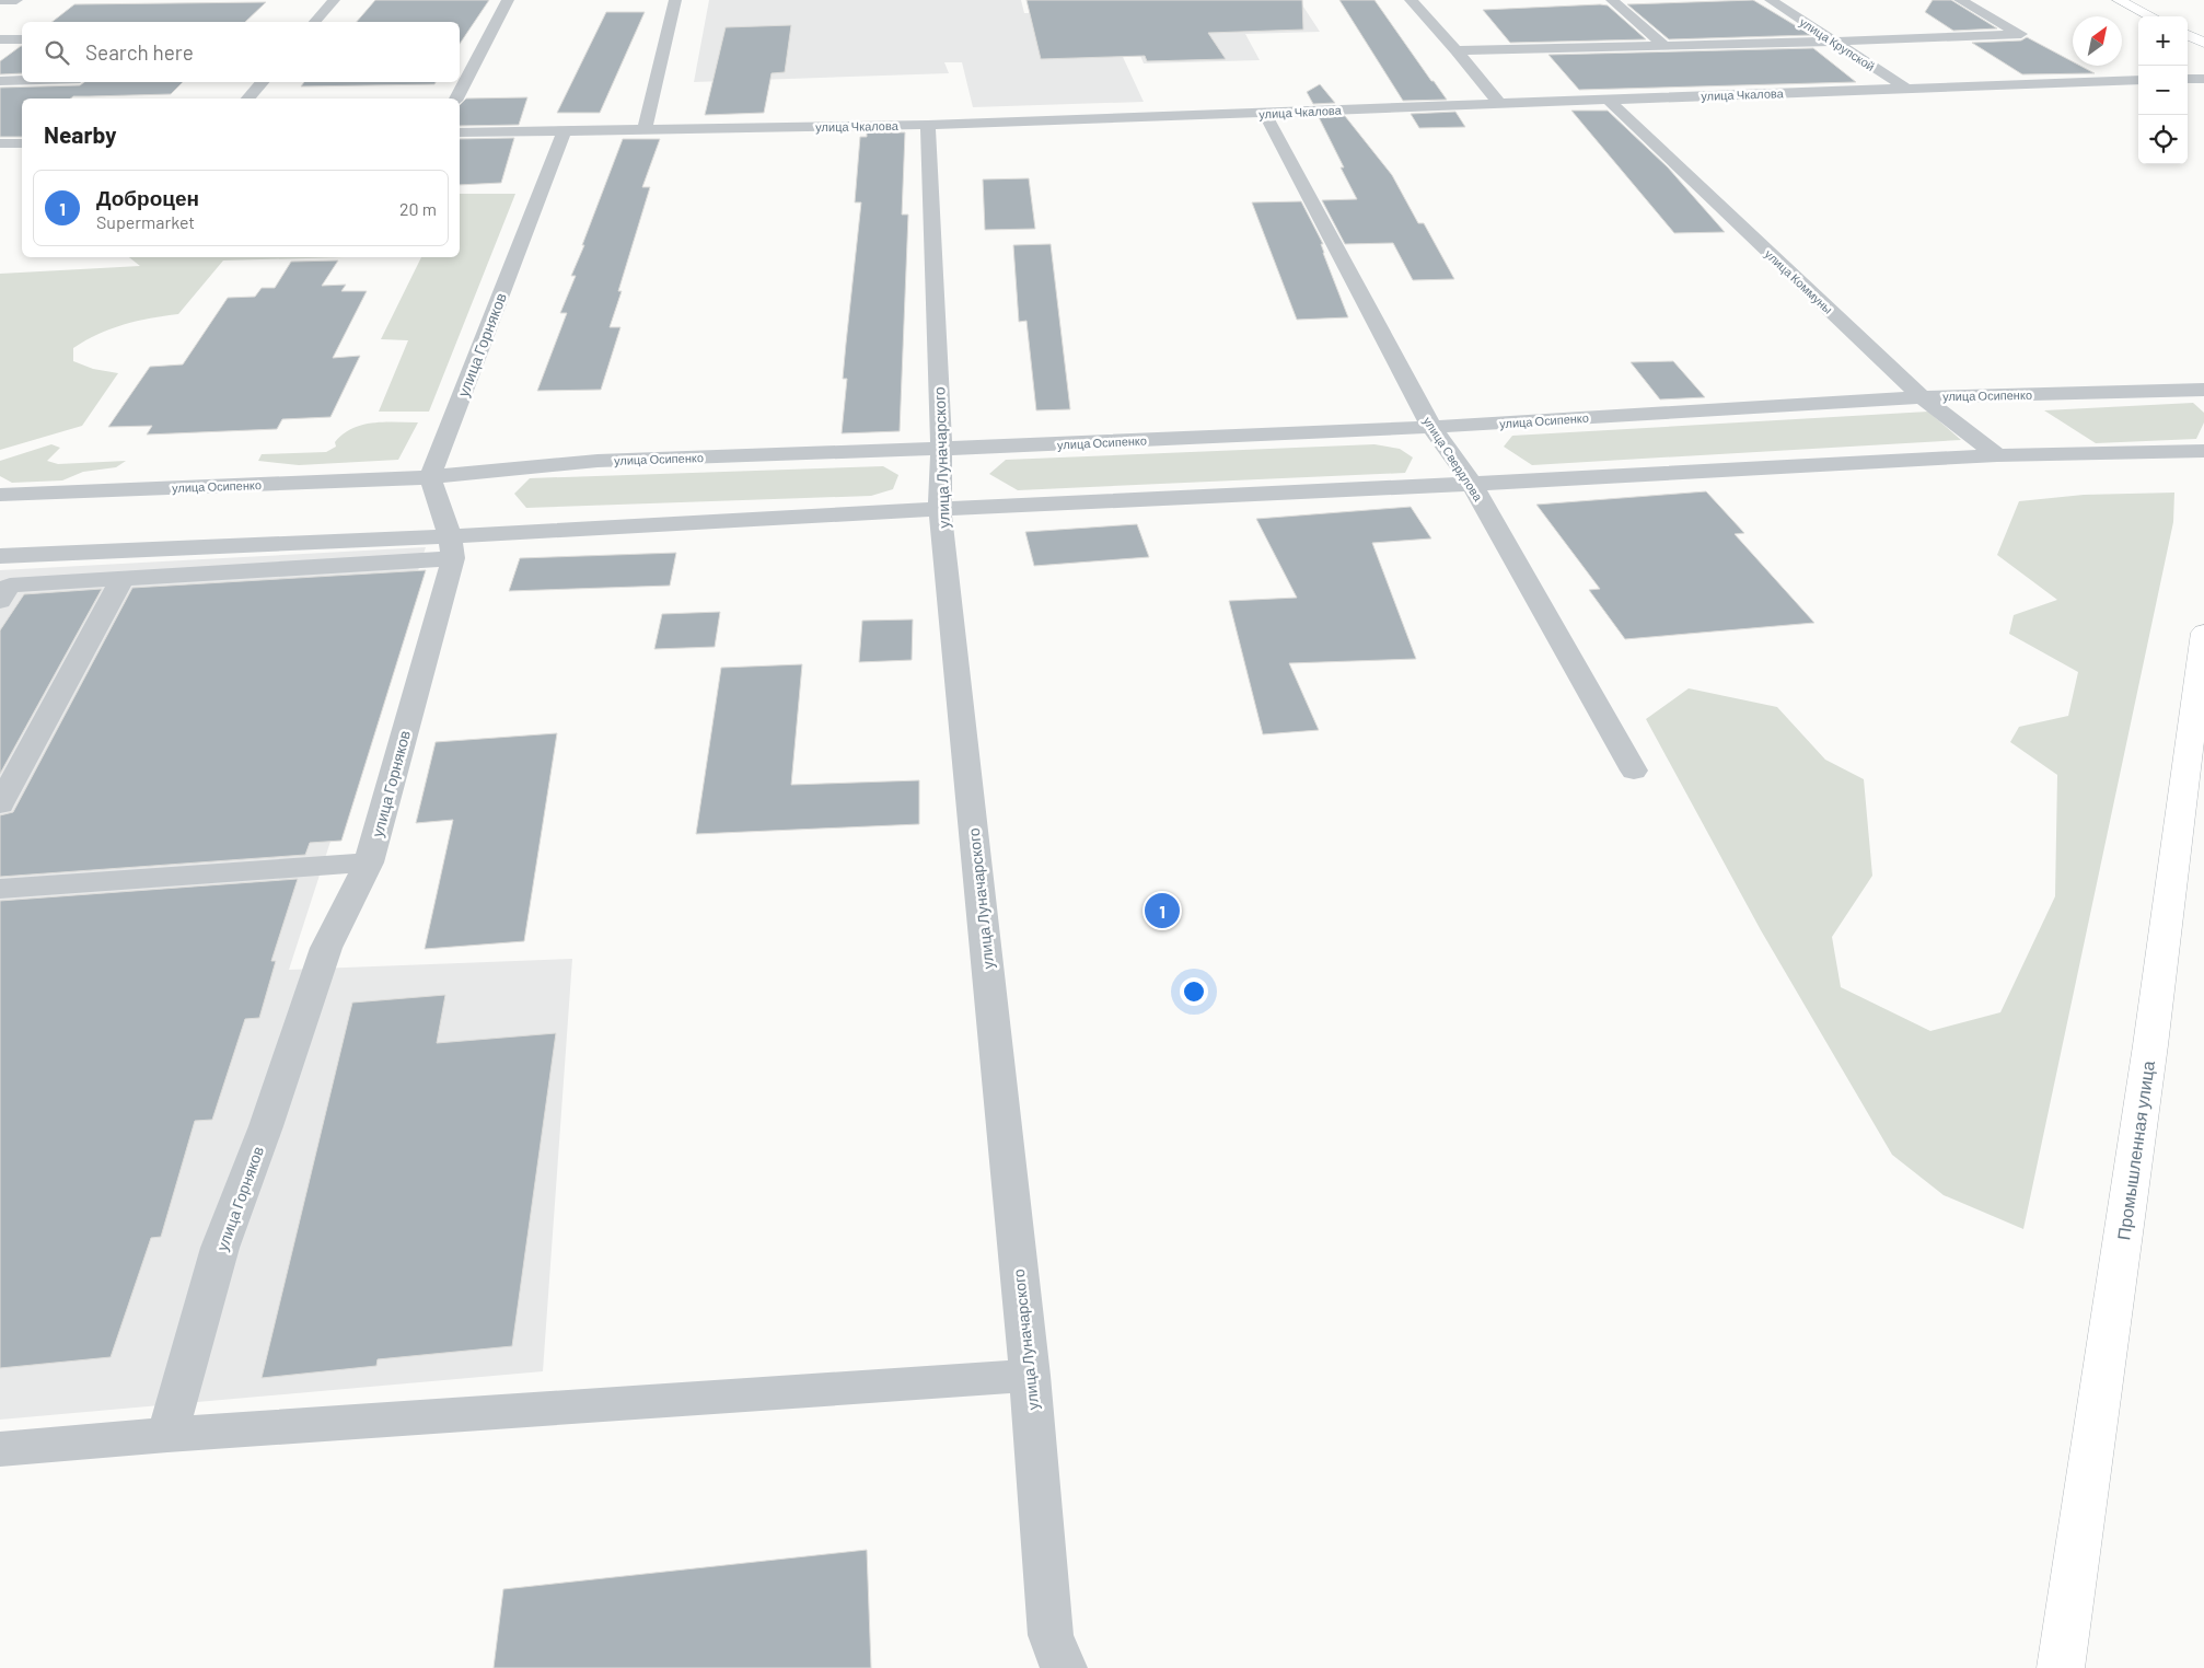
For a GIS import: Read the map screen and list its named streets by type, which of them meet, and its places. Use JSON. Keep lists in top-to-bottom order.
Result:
{
  "streets": {
    "main road": ["Промышленная улица"],
    "street": [
      "улица Крупской",
      "улица Чкалова",
      "улица Коммуны",
      "улица Горняков",
      "улица Осипенко",
      "улица Луначарского",
      "улица Свердлова"
    ]
  },
  "crossings": [
    ["улица Крупской", "улица Чкалова"],
    ["улица Чкалова", "улица Коммуны"],
    ["улица Чкалова", "улица Горняков"],
    ["улица Чкалова", "улица Луначарского"],
    ["улица Чкалова", "улица Свердлова"],
    ["улица Коммуны", "улица Осипенко"],
    ["улица Горняков", "улица Осипенко"],
    ["улица Осипенко", "улица Луначарского"],
    ["улица Осипенко", "улица Свердлова"]
  ],
  "north": "top right",
  "page": {
    "map_buttons": ["+", "−"],
    "search": "Search here",
    "heading": "Nearby",
    "list": [
      {
        "mark": "1",
        "name": "Доброцен",
        "note": "Supermarket",
        "value": "20 m"
      }
    ],
    "pins": "1"
  }
}
